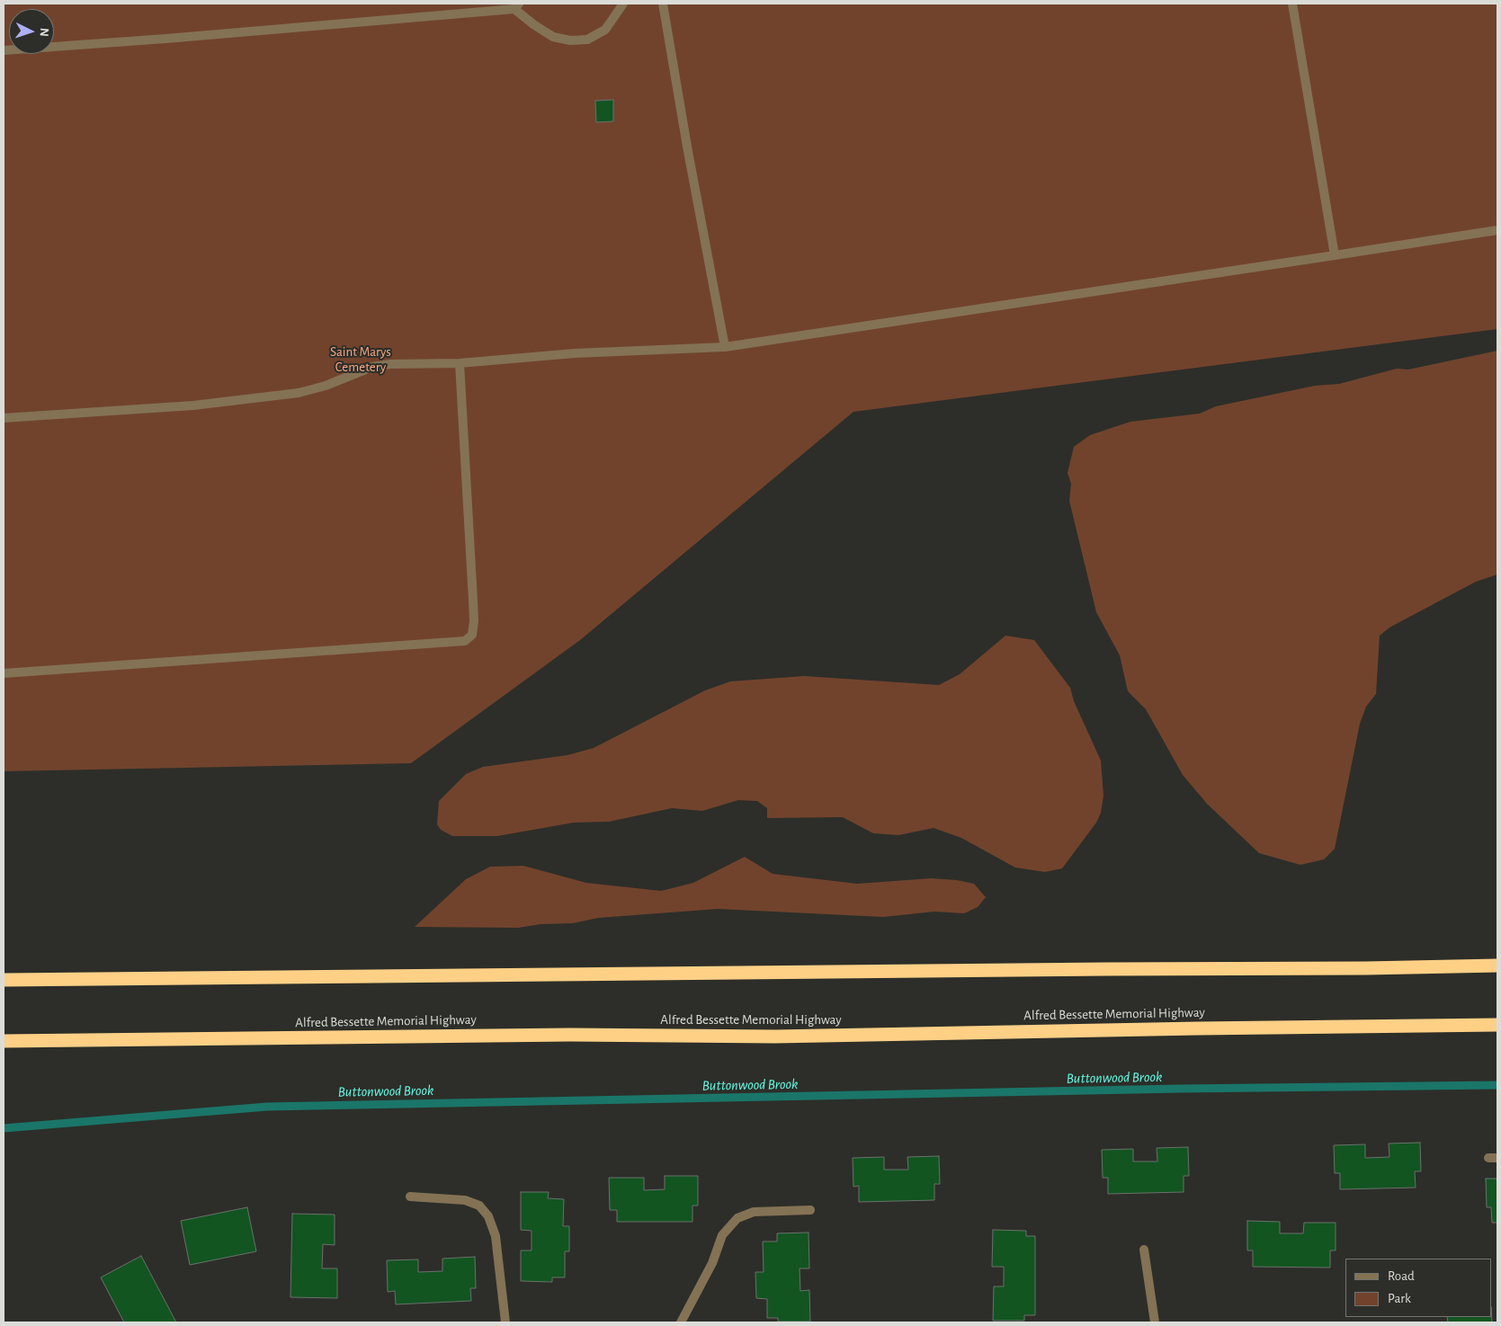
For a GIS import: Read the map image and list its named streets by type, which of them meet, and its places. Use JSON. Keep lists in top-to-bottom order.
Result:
{
  "streets": {
    "highway": ["Alfred Bessette Memorial Highway"]
  },
  "water": ["Buttonwood Brook"],
  "parks": ["Saint Marys Cemetery"],
  "legend": ["Road", "Park"],
  "north": "right"
}
